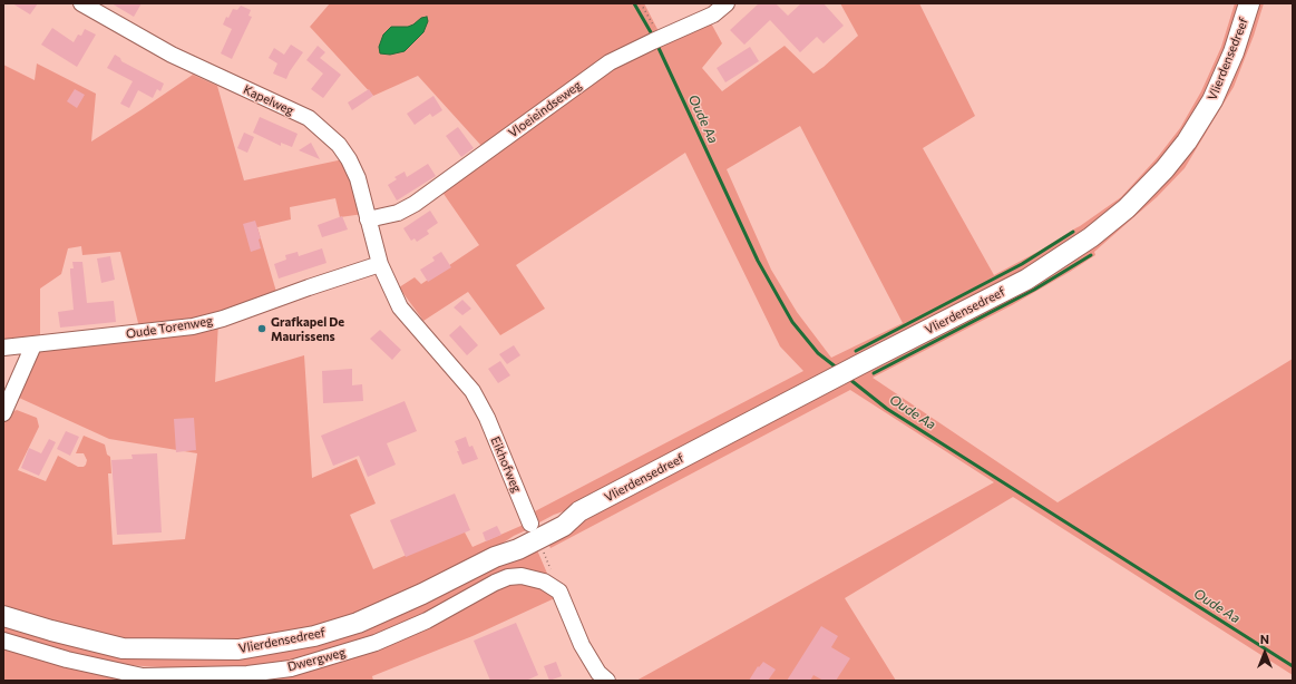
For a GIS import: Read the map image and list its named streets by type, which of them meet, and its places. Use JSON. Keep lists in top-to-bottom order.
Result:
{
  "streets": {
    "main road": ["Vlierdensedreef"],
    "street": [
      "Kapelweg",
      "Vloeieindseweg",
      "Oude Torenweg",
      "Eikhofweg",
      "Dwergweg"
    ]
  },
  "crossings": [
    ["Vlierdensedreef", "Eikhofweg"],
    ["Kapelweg", "Vloeieindseweg"],
    ["Kapelweg", "Oude Torenweg"],
    ["Kapelweg", "Eikhofweg"],
    ["Oude Torenweg", "Eikhofweg"]
  ],
  "water": ["Oude Aa"],
  "places": ["Grafkapel De Maurissens"],
  "north": "top"
}
